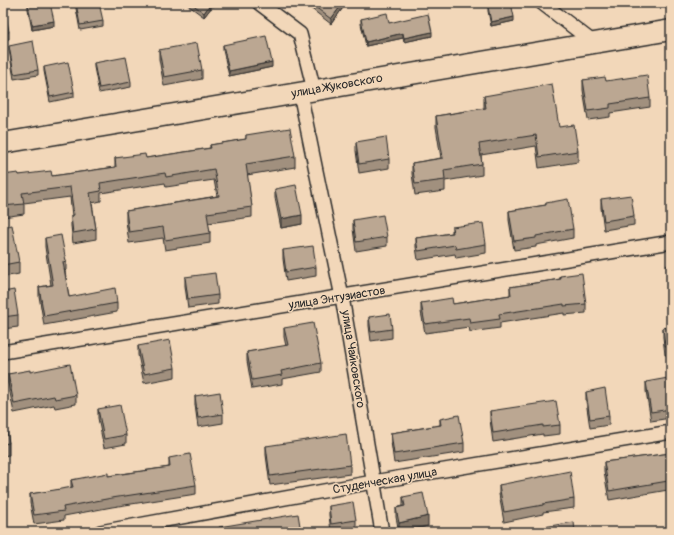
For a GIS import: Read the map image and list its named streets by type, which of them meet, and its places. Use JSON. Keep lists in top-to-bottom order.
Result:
{
  "streets": {
    "main road": ["улица Жуковского"],
    "street": ["улица Энтузиастов", "улица Чайковского", "Студенческая улица"]
  },
  "crossings": [
    ["улица Жуковского", "улица Чайковского"],
    ["улица Энтузиастов", "улица Чайковского"],
    ["улица Чайковского", "Студенческая улица"]
  ]
}
